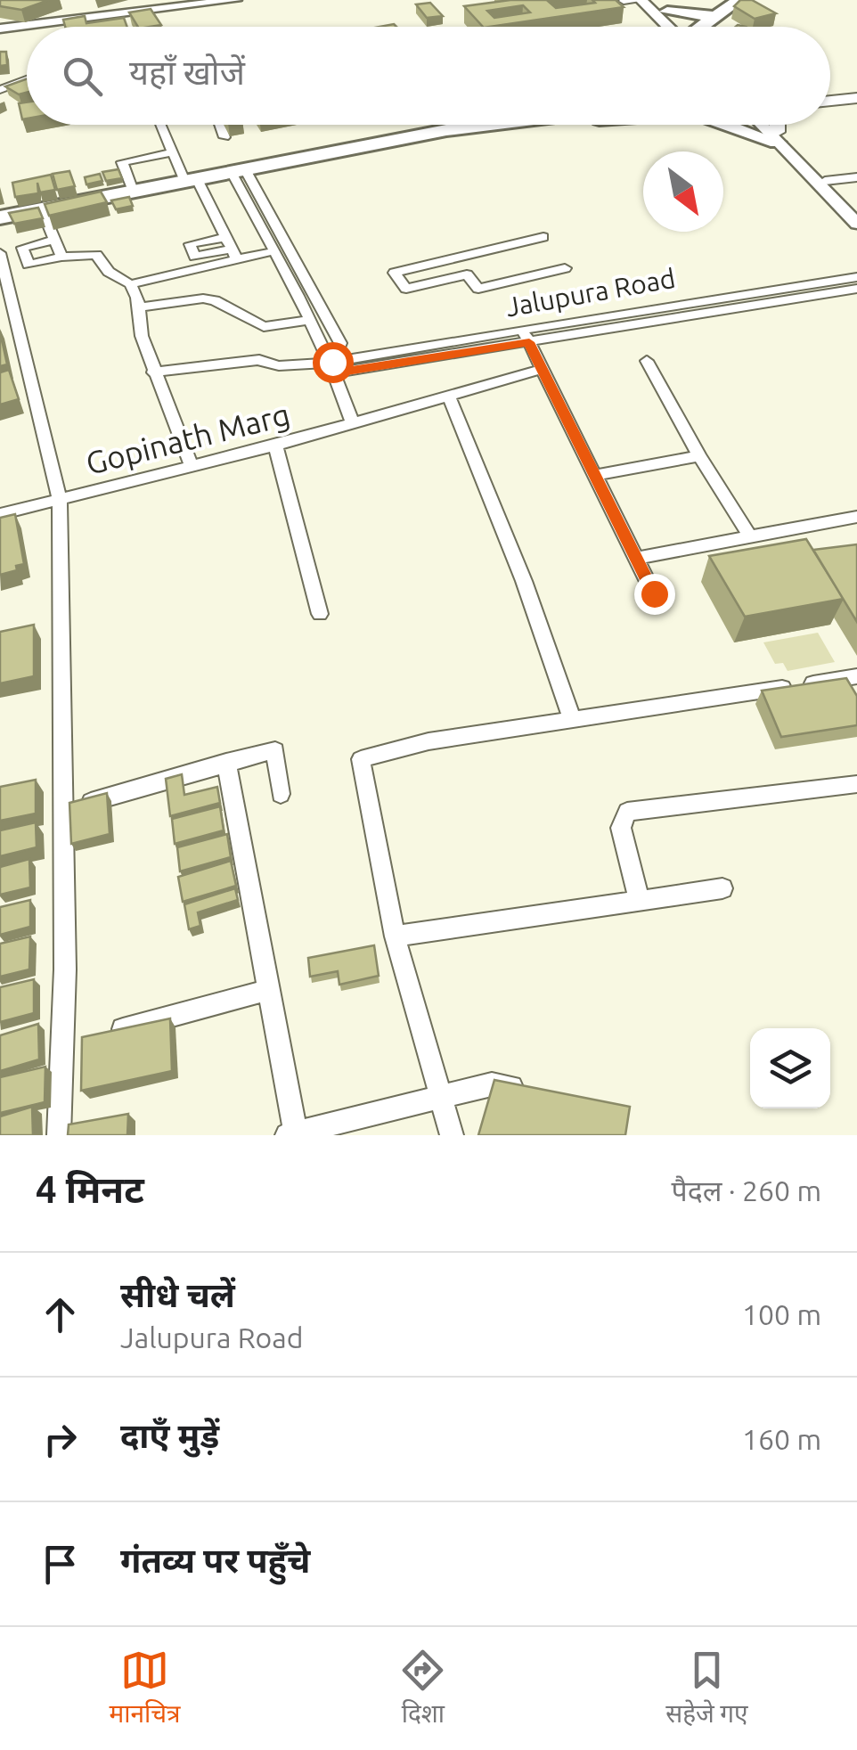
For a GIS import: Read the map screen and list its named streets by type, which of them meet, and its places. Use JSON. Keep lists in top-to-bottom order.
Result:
{
  "streets": {
    "street": ["Jalupura Road", "Gopinath Marg"]
  },
  "north": "bottom right",
  "page": {
    "search": "यहाँ खोजें",
    "heading": ["4 मिनट", "पैदल · 260 m"],
    "list": [
      ["सीधे चलें", "Jalupura Road", "100 m"],
      ["दाएँ मुड़ें", "160 m"],
      "गंतव्य पर पहुँचे"
    ],
    "nav": ["मानचित्र", "दिशा", "सहेजे गए"]
  }
}
